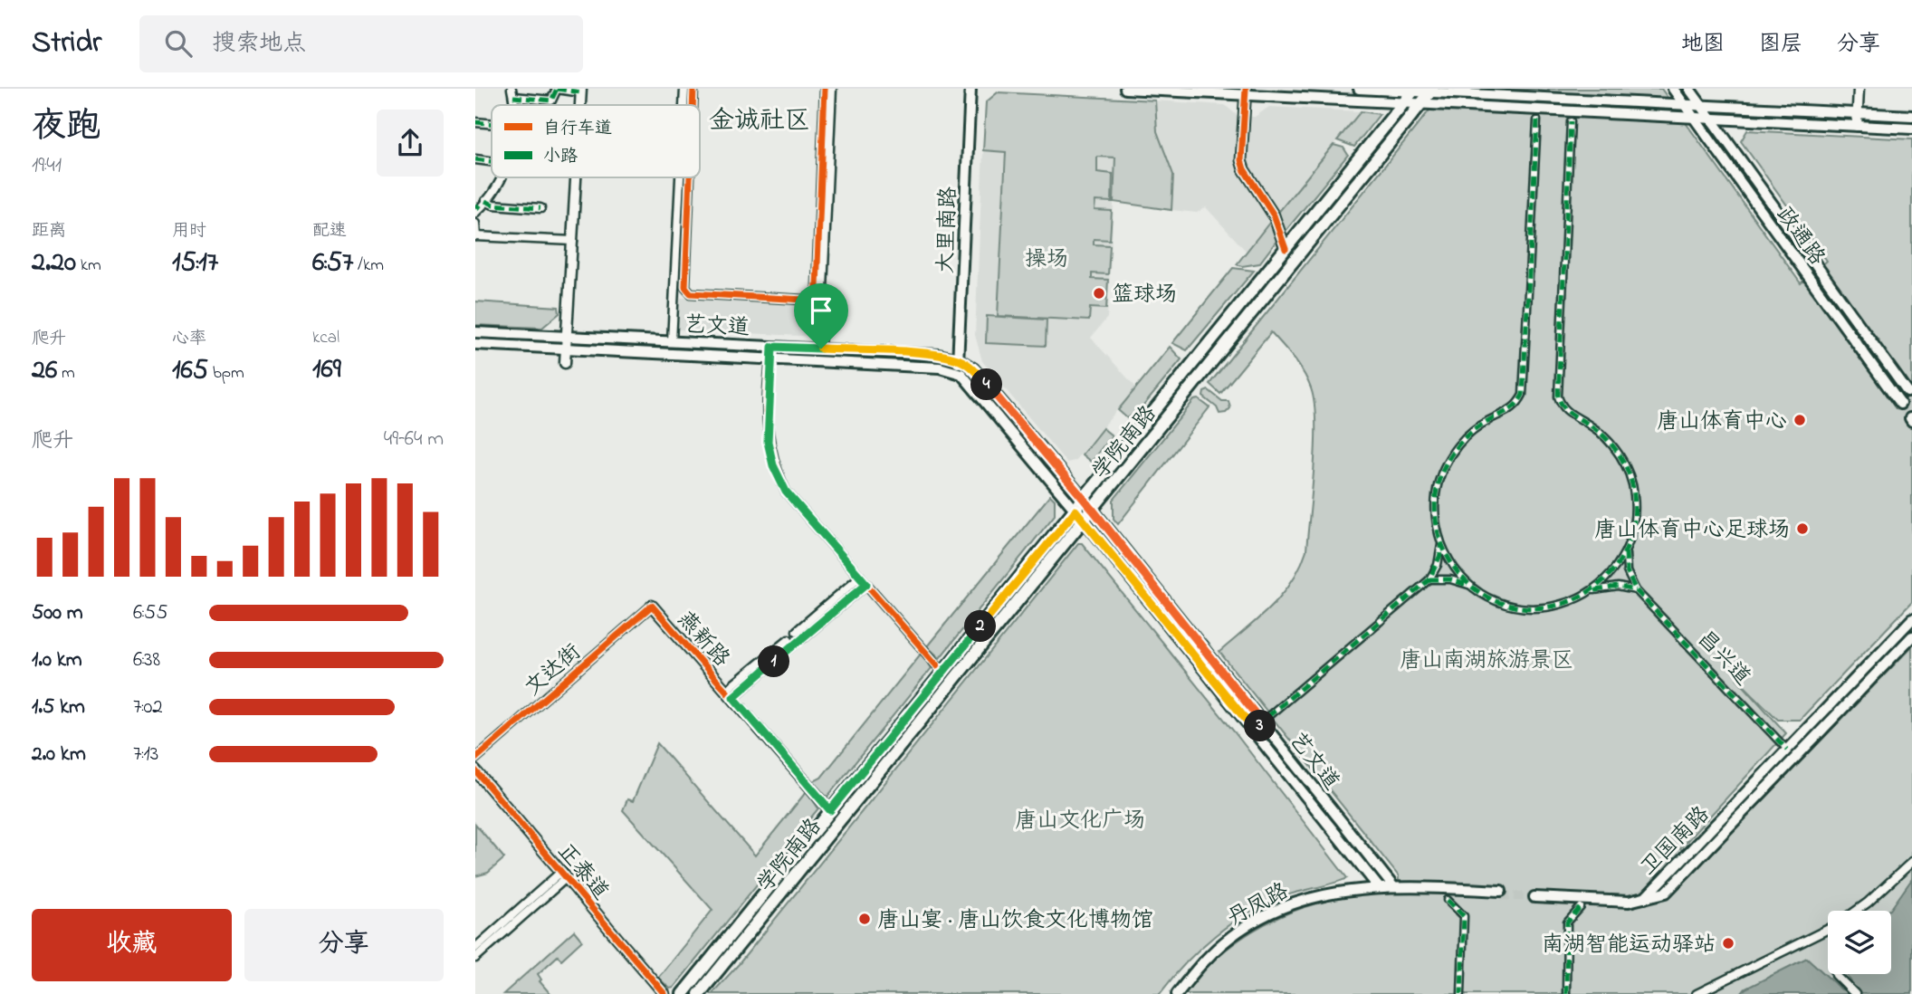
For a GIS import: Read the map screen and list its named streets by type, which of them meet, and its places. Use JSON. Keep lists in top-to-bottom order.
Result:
{
  "streets": {
    "main road": [
      "大里南路",
      "政通路",
      "艺文道",
      "学院南路",
      "卫国南路",
      "丹凤路"
    ],
    "street": [
      "燕新路",
      "昌兴道",
      "文达街",
      "正泰道"
    ]
  },
  "crossings": [
    ["大里南路", "艺文道"],
    ["艺文道", "学院南路"],
    ["艺文道", "丹凤路"],
    ["学院南路", "燕新路"],
    ["燕新路", "文达街"],
    ["昌兴道", "卫国南路"]
  ],
  "districts": ["金诚社区"],
  "parks": ["操场", "唐山南湖旅游景区", "唐山文化广场"],
  "places": [
    "篮球场",
    "唐山体育中心",
    "唐山体育中心足球场",
    "唐山宴 · 唐山饮食文化博物馆",
    "南湖智能运动驿站"
  ],
  "legend": ["自行车道", "小路"],
  "page": {
    "header": "Stridr",
    "search": "搜索地点",
    "nav": ["地图", "图层", "分享"],
    "heading": ["夜跑", "19:41"],
    "stats": [
      ["距离", "2.20 km"],
      ["用时", "15:17"],
      ["配速", "6:57 /km"],
      ["爬升", "26 m"],
      ["心率", "165 bpm"],
      ["kcal", "169"]
    ],
    "pins": [
      "4",
      "2",
      "1",
      "3"
    ],
    "chart": ["爬升", "49–64 m"],
    "list": [
      {
        "name": "500 m",
        "note": "6:55"
      },
      {
        "name": "1.0 km",
        "note": "6:38"
      },
      {
        "name": "1.5 km",
        "note": "7:02"
      },
      {
        "name": "2.0 km",
        "note": "7:13"
      }
    ],
    "buttons": ["收藏", "分享"]
  }
}
